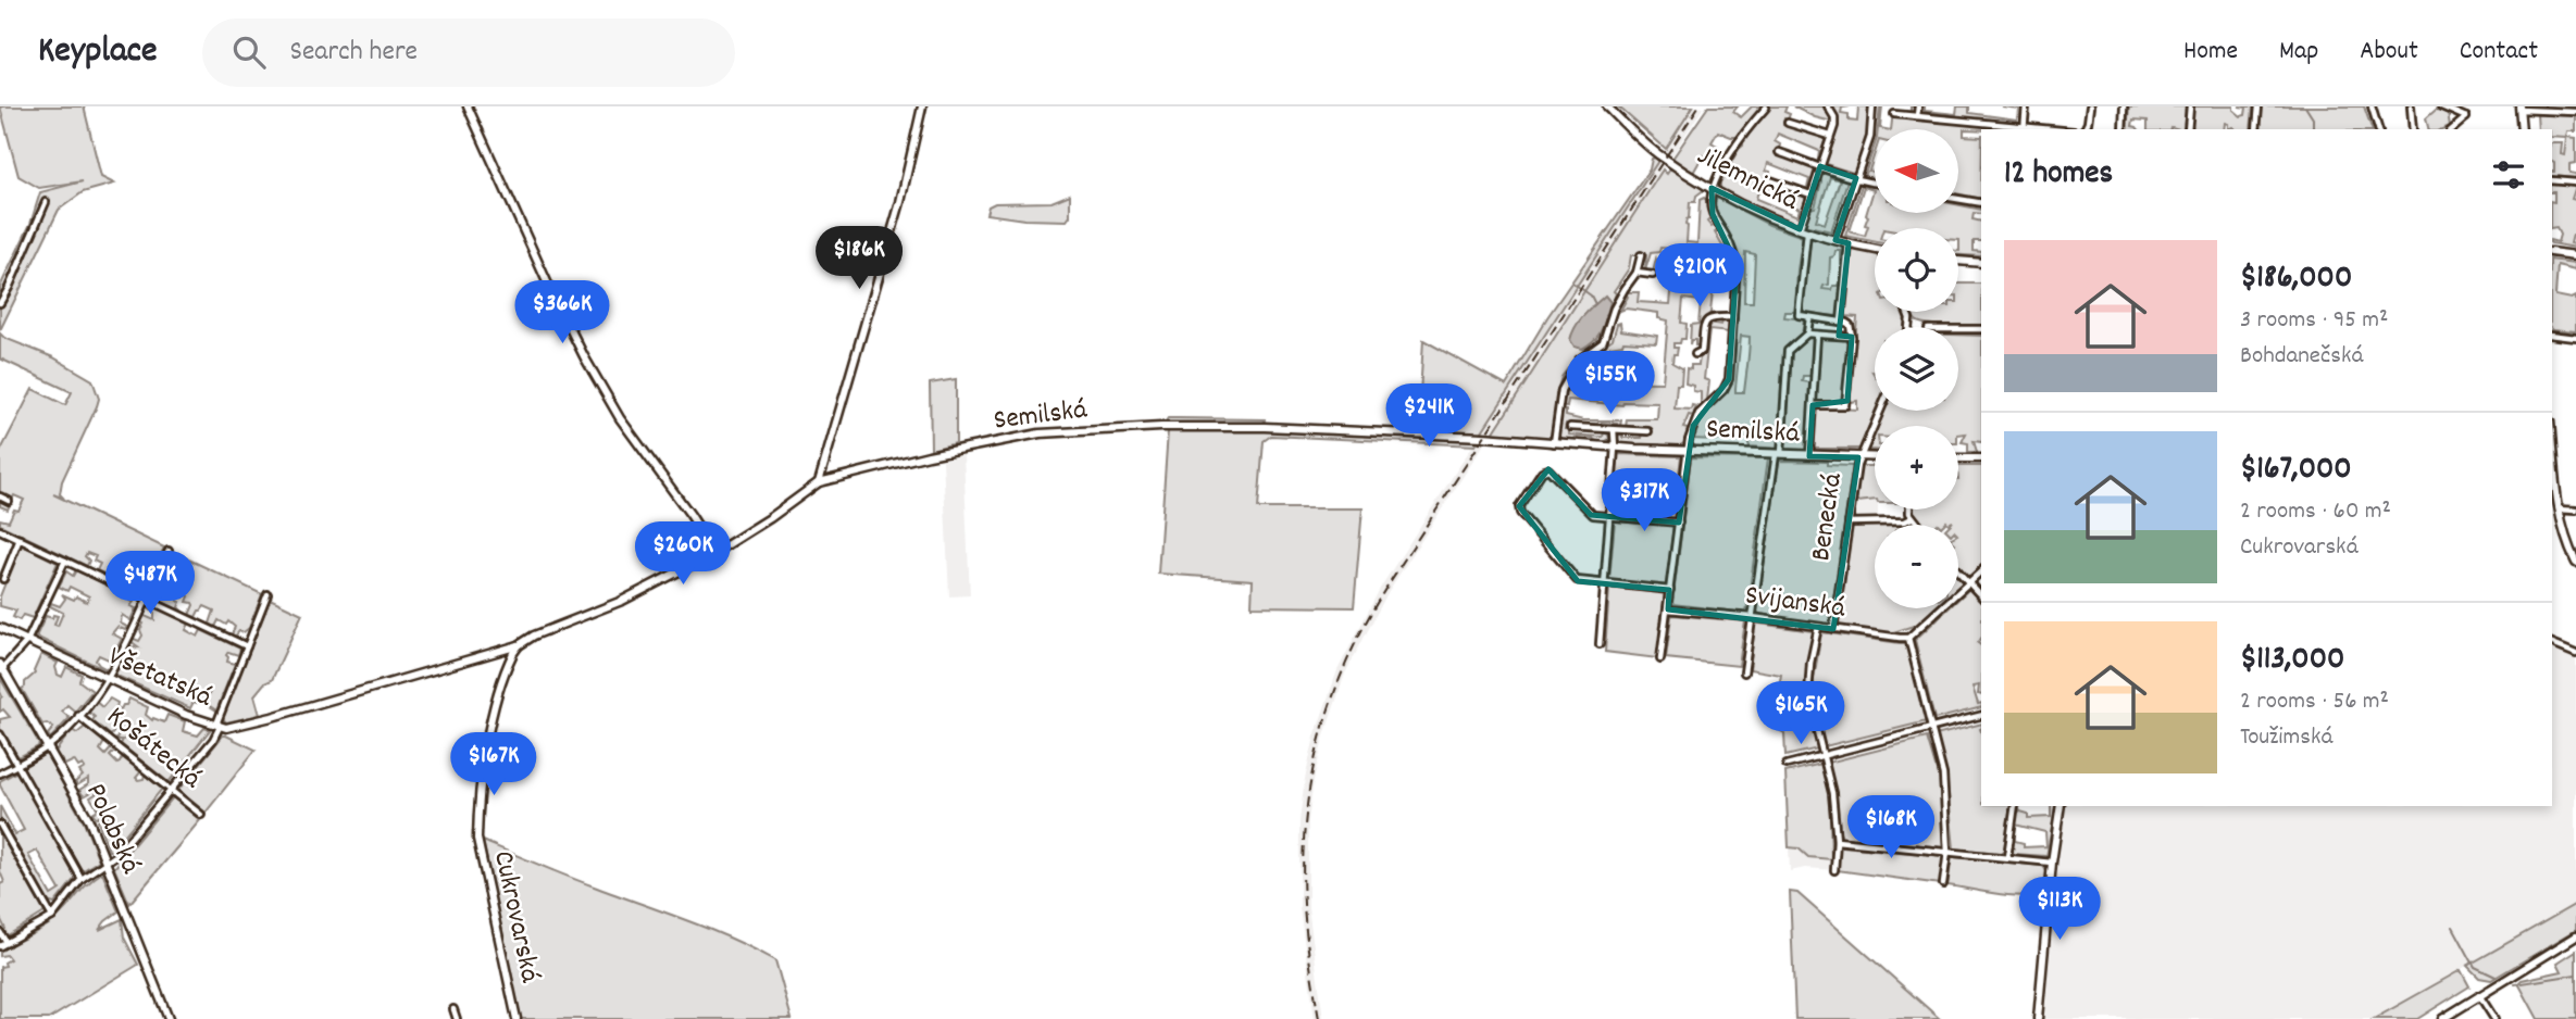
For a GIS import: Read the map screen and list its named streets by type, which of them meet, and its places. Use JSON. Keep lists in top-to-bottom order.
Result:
{
  "streets": {
    "street": [
      "Jilemnická",
      "Semilská",
      "Benecká",
      "Svijanská",
      "Všetatská",
      "Košátecká",
      "Polabská",
      "Cukrovarská"
    ]
  },
  "crossings": [
    ["Semilská", "Benecká"],
    ["Semilská", "Všetatská"],
    ["Semilská", "Cukrovarská"],
    ["Benecká", "Svijanská"]
  ],
  "north": "left",
  "page": {
    "header": "Keyplace",
    "search": "Search here",
    "nav": [
      "Home",
      "Map",
      "About",
      "Contact"
    ],
    "map_buttons": ["+", "−"],
    "heading": "12 homes",
    "list": [
      {
        "name": "$186,000",
        "note": "3 rooms · 95 m² · Bohdanečská"
      },
      {
        "name": "$167,000",
        "note": "2 rooms · 60 m² · Cukrovarská"
      },
      {
        "name": "$113,000",
        "note": "2 rooms · 56 m² · Toužimská"
      }
    ],
    "price": [
      "$186K",
      "$210K",
      "$366K",
      "$155K",
      "$241K",
      "$317K",
      "$260K",
      "$487K",
      "$165K",
      "$167K",
      "$168K",
      "$113K"
    ]
  }
}
